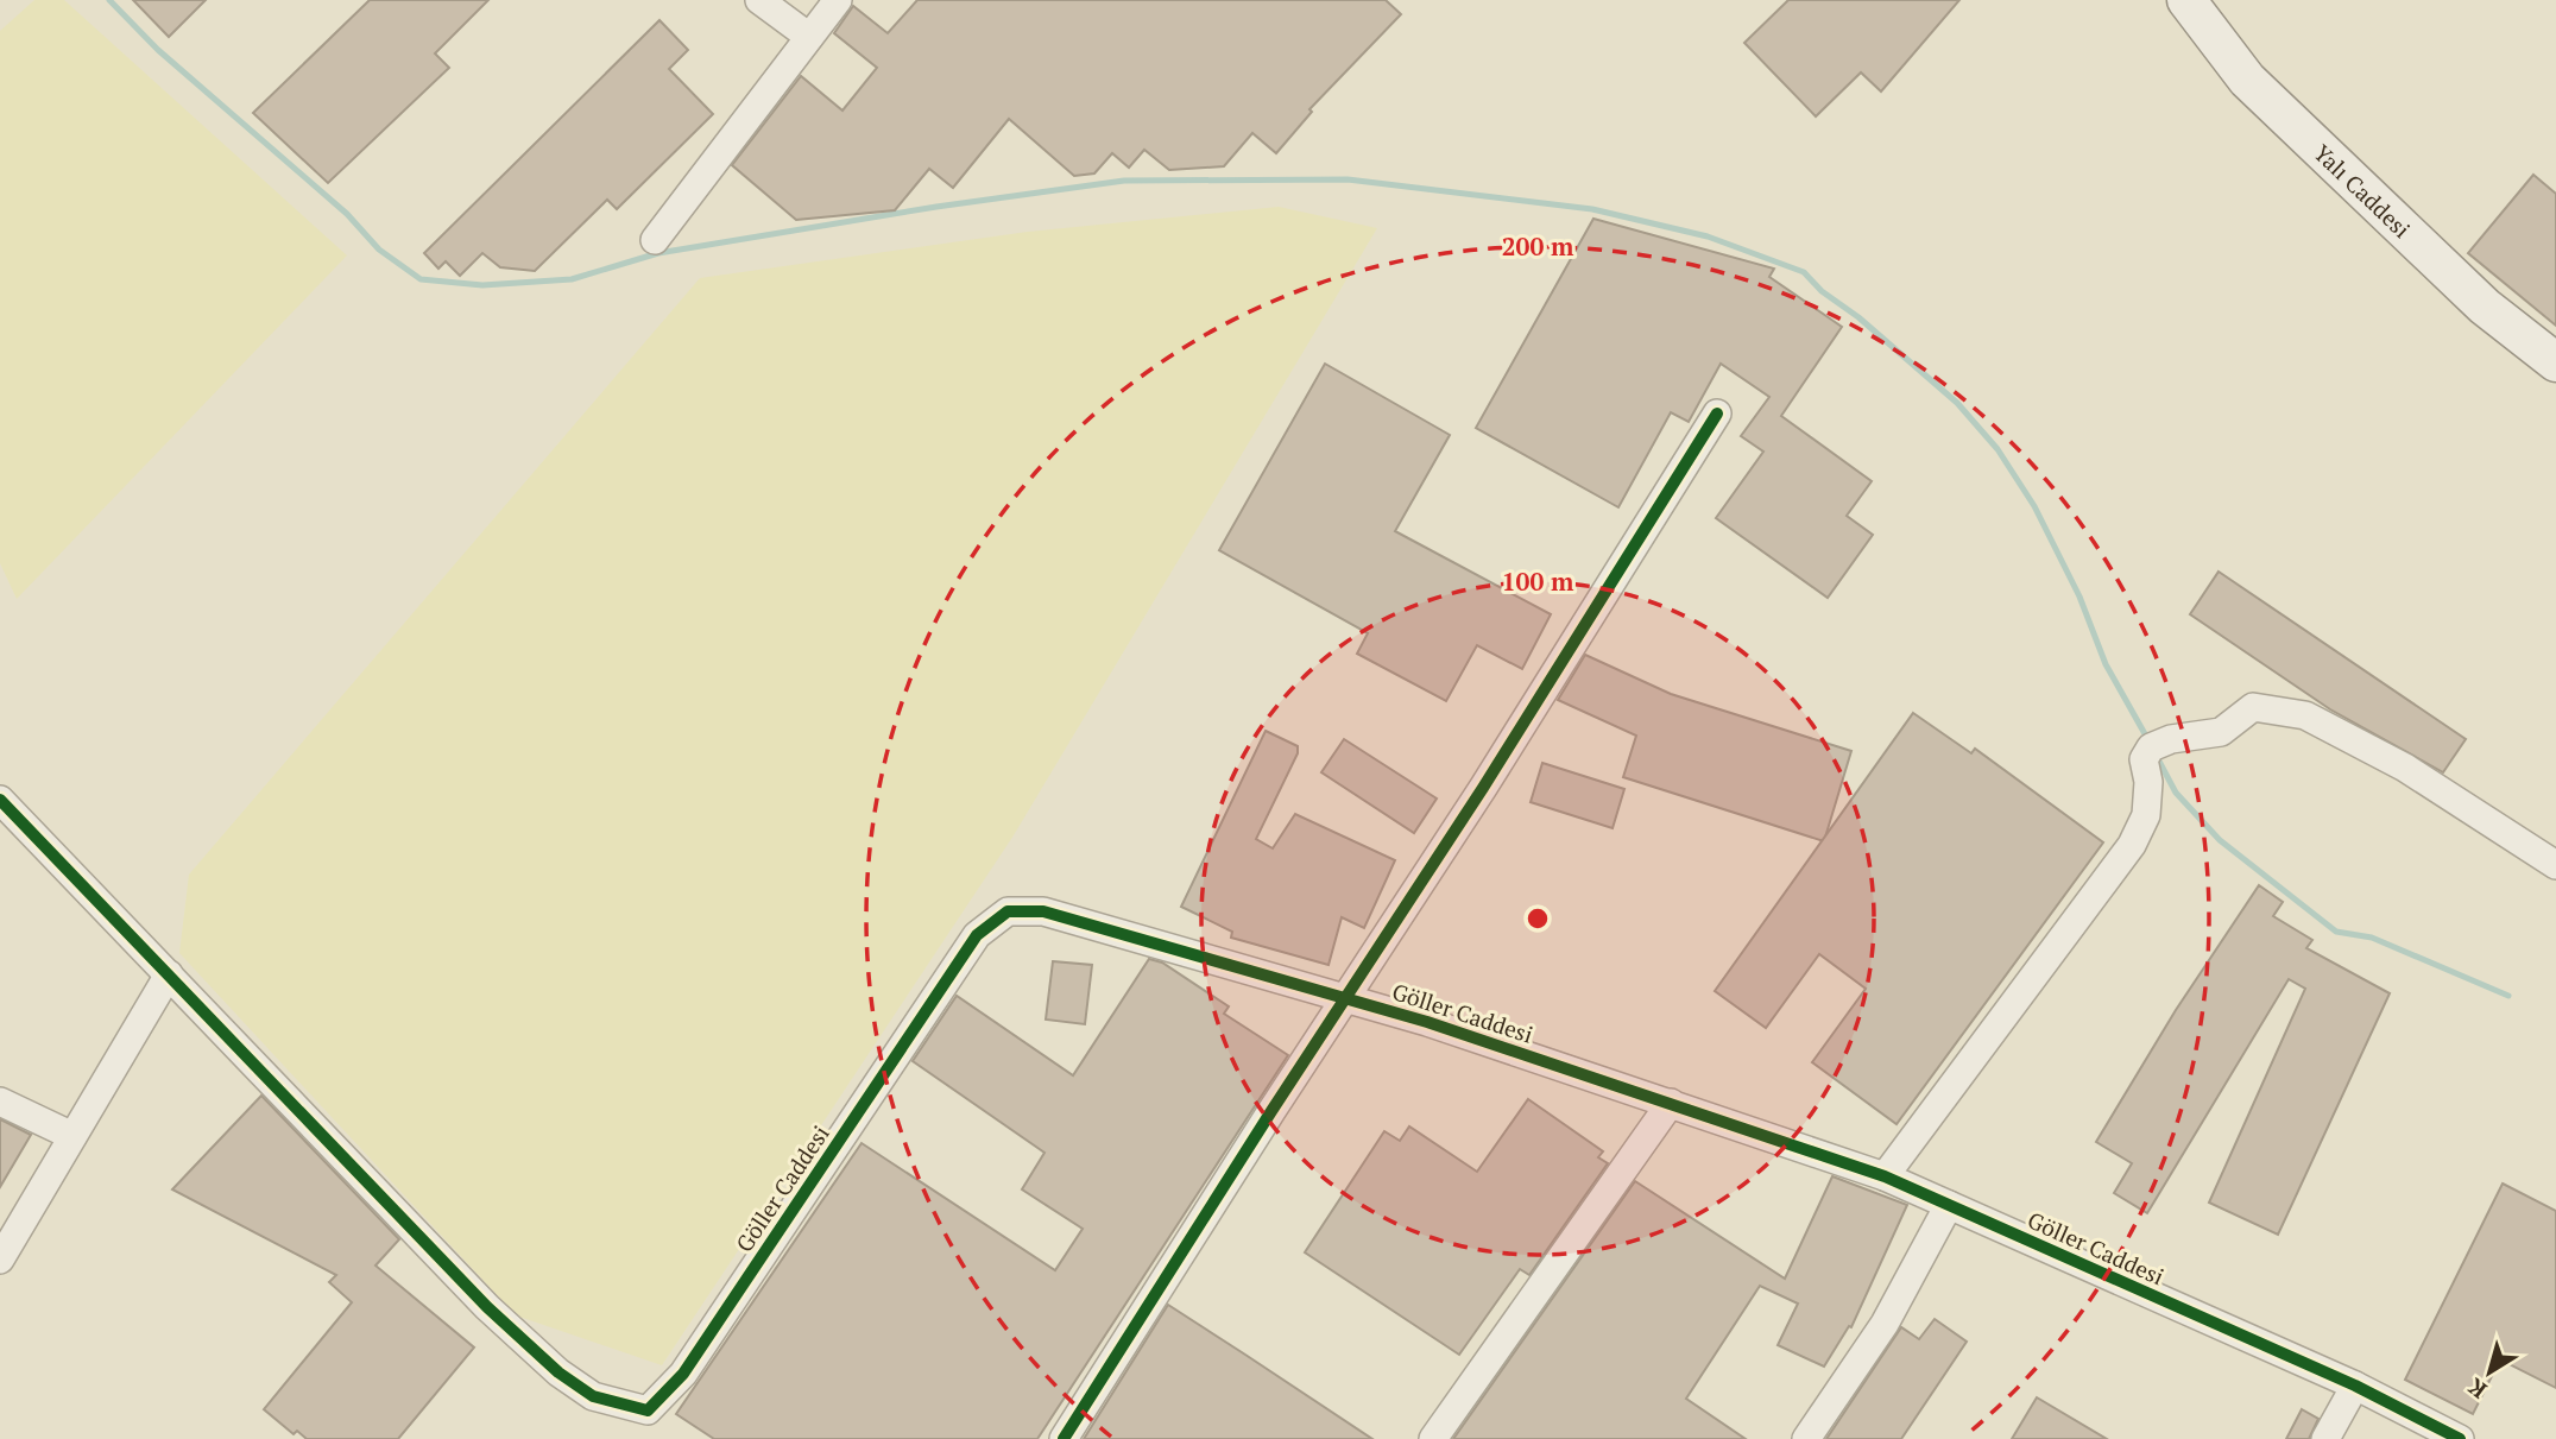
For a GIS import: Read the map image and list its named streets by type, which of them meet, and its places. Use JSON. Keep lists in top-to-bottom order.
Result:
{
  "streets": {
    "street": ["Yalı Caddesi", "Göller Caddesi"]
  },
  "north": "bottom left",
  "rings": ["200 m", "100 m"]
}
